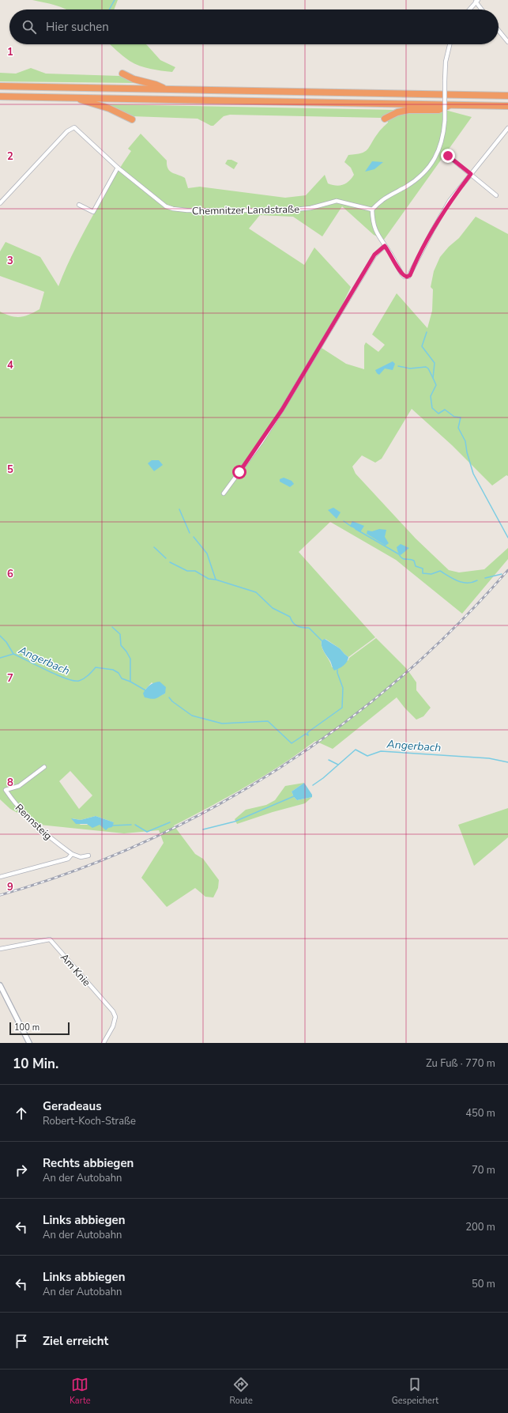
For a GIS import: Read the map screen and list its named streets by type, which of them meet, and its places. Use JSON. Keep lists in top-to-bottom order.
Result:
{
  "streets": {
    "street": ["Chemnitzer Landstraße", "Rennsteig", "Am Knie"]
  },
  "water": ["Angerbach"],
  "scale_bar": "100 m",
  "page": {
    "search": "Hier suchen",
    "scale": "100 m",
    "heading": ["10 Min.", "Zu Fuß · 770 m"],
    "list": [
      ["Geradeaus", "Robert-Koch-Straße", "450 m"],
      ["Rechts abbiegen", "An der Autobahn", "70 m"],
      ["Links abbiegen", "An der Autobahn", "200 m"],
      ["Links abbiegen", "An der Autobahn", "50 m"],
      "Ziel erreicht"
    ],
    "nav": ["Karte", "Route", "Gespeichert"]
  },
  "grid": {
    "rows": [
      "1",
      "2",
      "3",
      "4",
      "5",
      "6",
      "7",
      "8",
      "9"
    ]
  }
}
